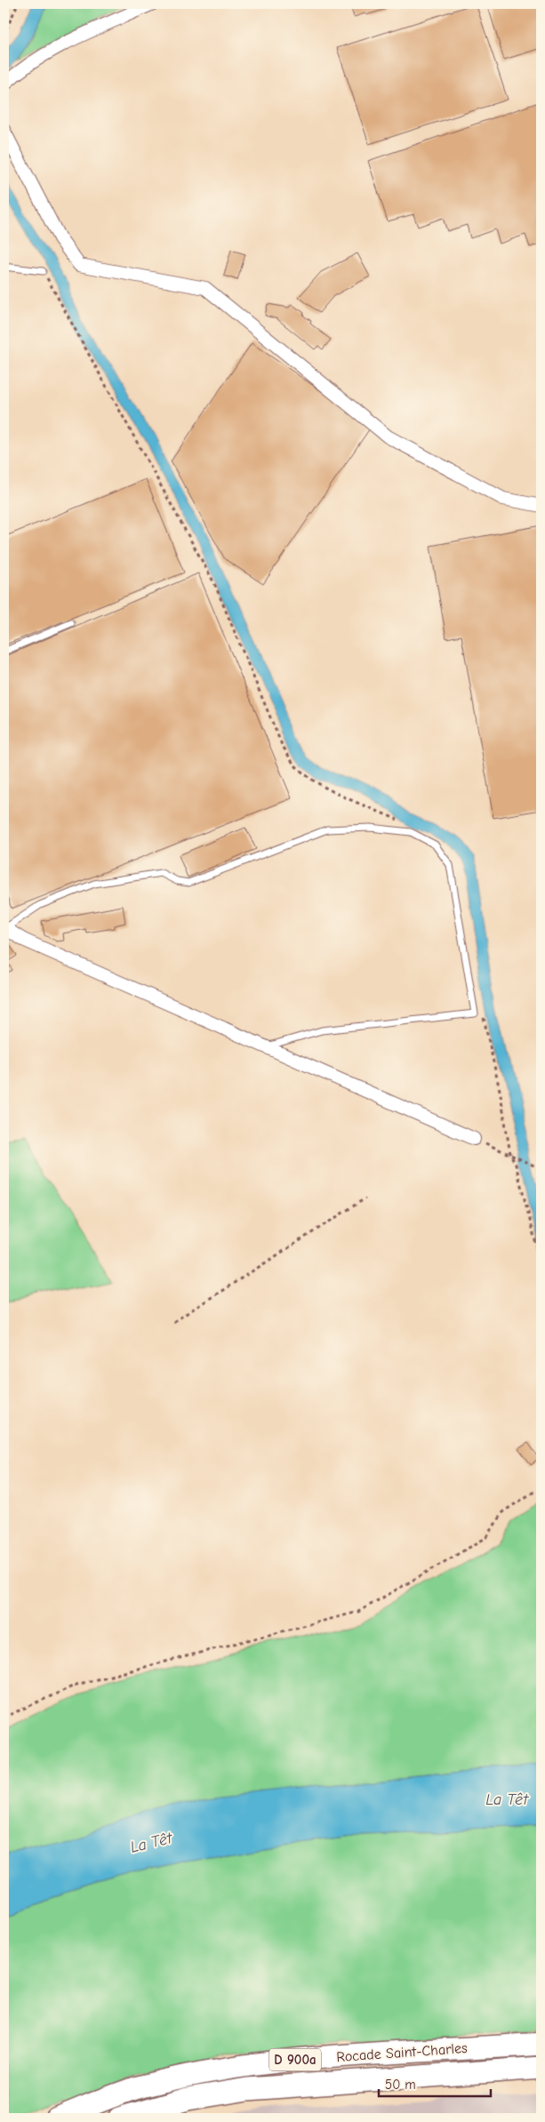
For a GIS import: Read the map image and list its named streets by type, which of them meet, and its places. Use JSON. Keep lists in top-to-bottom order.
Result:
{
  "streets": {
    "highway": ["Rocade Saint-Charles", "D 900a"]
  },
  "water": ["La Têt"],
  "scale_bar": "50 m"
}
